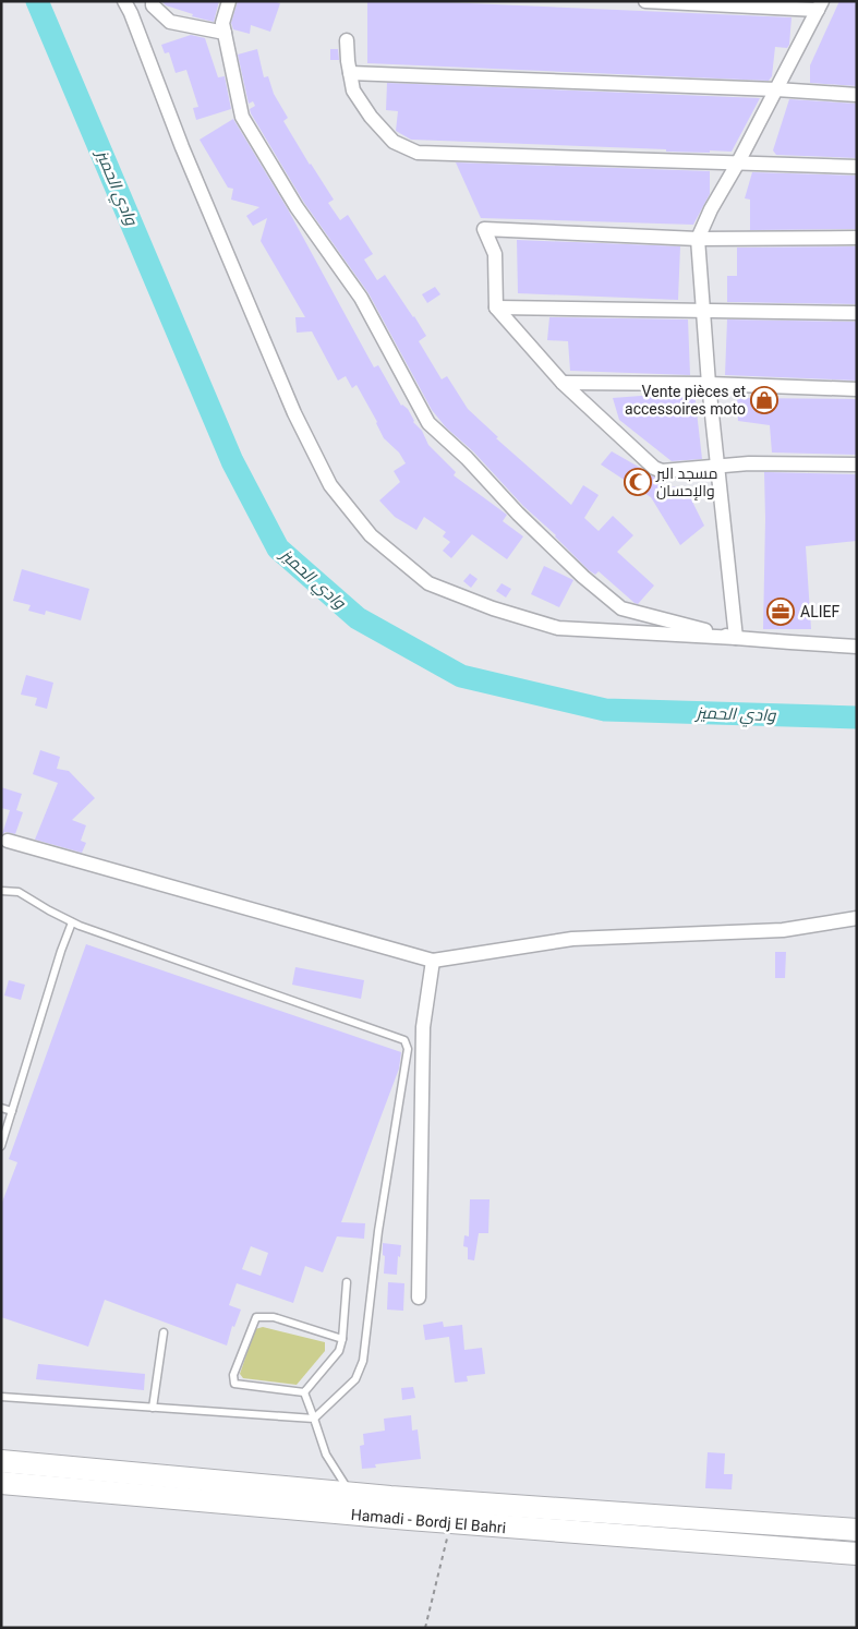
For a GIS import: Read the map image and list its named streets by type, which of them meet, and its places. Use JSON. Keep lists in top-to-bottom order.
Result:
{
  "streets": {
    "highway": ["Hamadi - Bordj El Bahri"]
  },
  "water": ["وادي الحميز"],
  "places": {
    "shop": ["Vente pièces et accessoires moto"],
    "mosque": ["مسجد البر والإحسان"],
    "office": ["ALIEF"]
  }
}
